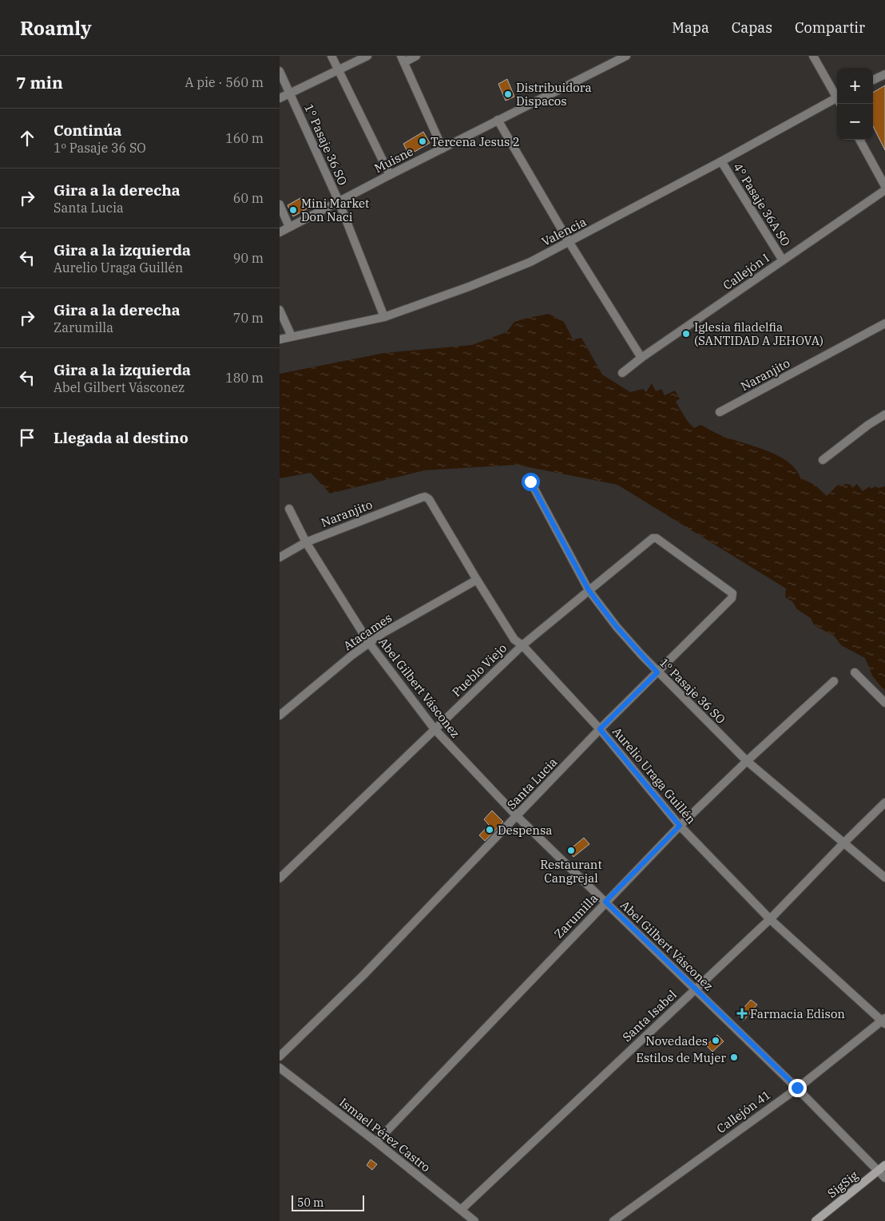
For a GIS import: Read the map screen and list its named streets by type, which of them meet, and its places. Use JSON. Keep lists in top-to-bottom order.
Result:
{
  "streets": {
    "street": [
      "1° Pasaje 36 SO",
      "Muisne",
      "4° Pasaje 36A SO",
      "Valencia",
      "Callejón I",
      "Naranjito",
      "Atacames",
      "Pueblo Viejo",
      "Abel Gilbert Vásconez",
      "1º Pasaje 36 SO",
      "Aurelio Uraga Guillén",
      "Santa Lucia",
      "Zarumilla",
      "Santa Isabel",
      "Callejón 41",
      "Ismael Pérez Castro",
      "SigSig"
    ]
  },
  "crossings": [
    ["1° Pasaje 36 SO", "Muisne"],
    ["1° Pasaje 36 SO", "Valencia"],
    ["4° Pasaje 36A SO", "Valencia"],
    ["4° Pasaje 36A SO", "Callejón I"],
    ["Naranjito", "Abel Gilbert Vásconez"],
    ["Naranjito", "Aurelio Uraga Guillén"],
    ["Atacames", "Abel Gilbert Vásconez"],
    ["Atacames", "Aurelio Uraga Guillén"],
    ["Pueblo Viejo", "Abel Gilbert Vásconez"],
    ["Pueblo Viejo", "1º Pasaje 36 SO"],
    ["Pueblo Viejo", "Aurelio Uraga Guillén"],
    ["Pueblo Viejo", "Santa Lucia"],
    ["Abel Gilbert Vásconez", "Santa Lucia"],
    ["Abel Gilbert Vásconez", "Zarumilla"],
    ["Abel Gilbert Vásconez", "Santa Isabel"],
    ["Abel Gilbert Vásconez", "Callejón 41"],
    ["Abel Gilbert Vásconez", "SigSig"],
    ["1º Pasaje 36 SO", "Santa Lucia"],
    ["1º Pasaje 36 SO", "Zarumilla"],
    ["1º Pasaje 36 SO", "Santa Isabel"],
    ["Aurelio Uraga Guillén", "Santa Lucia"],
    ["Aurelio Uraga Guillén", "Zarumilla"],
    ["Aurelio Uraga Guillén", "Santa Isabel"],
    ["Aurelio Uraga Guillén", "Callejón 41"],
    ["Zarumilla", "Ismael Pérez Castro"],
    ["Santa Isabel", "Ismael Pérez Castro"]
  ],
  "places": {
    "other": [
      "Distribuidora Dispacos",
      "Tercena Jesus 2",
      "Mini Market Don Naci",
      "Iglesia filadelfia (SANTIDAD A JEHOVA)",
      "Despensa",
      "Restaurant Cangrejal",
      "Novedades",
      "Estilos de Mujer"
    ],
    "health": ["Farmacia Edison"]
  },
  "scale_bar": "50 m",
  "page": {
    "header": "Roamly",
    "nav": ["Mapa", "Capas", "Compartir"],
    "heading": ["7 min", "A pie · 560 m"],
    "map_buttons": ["+", "−"],
    "list": [
      ["Continúa", "1º Pasaje 36 SO", "160 m"],
      ["Gira a la derecha", "Santa Lucia", "60 m"],
      ["Gira a la izquierda", "Aurelio Uraga Guillén", "90 m"],
      ["Gira a la derecha", "Zarumilla", "70 m"],
      ["Gira a la izquierda", "Abel Gilbert Vásconez", "180 m"],
      "Llegada al destino"
    ],
    "scale": "50 m"
  }
}
